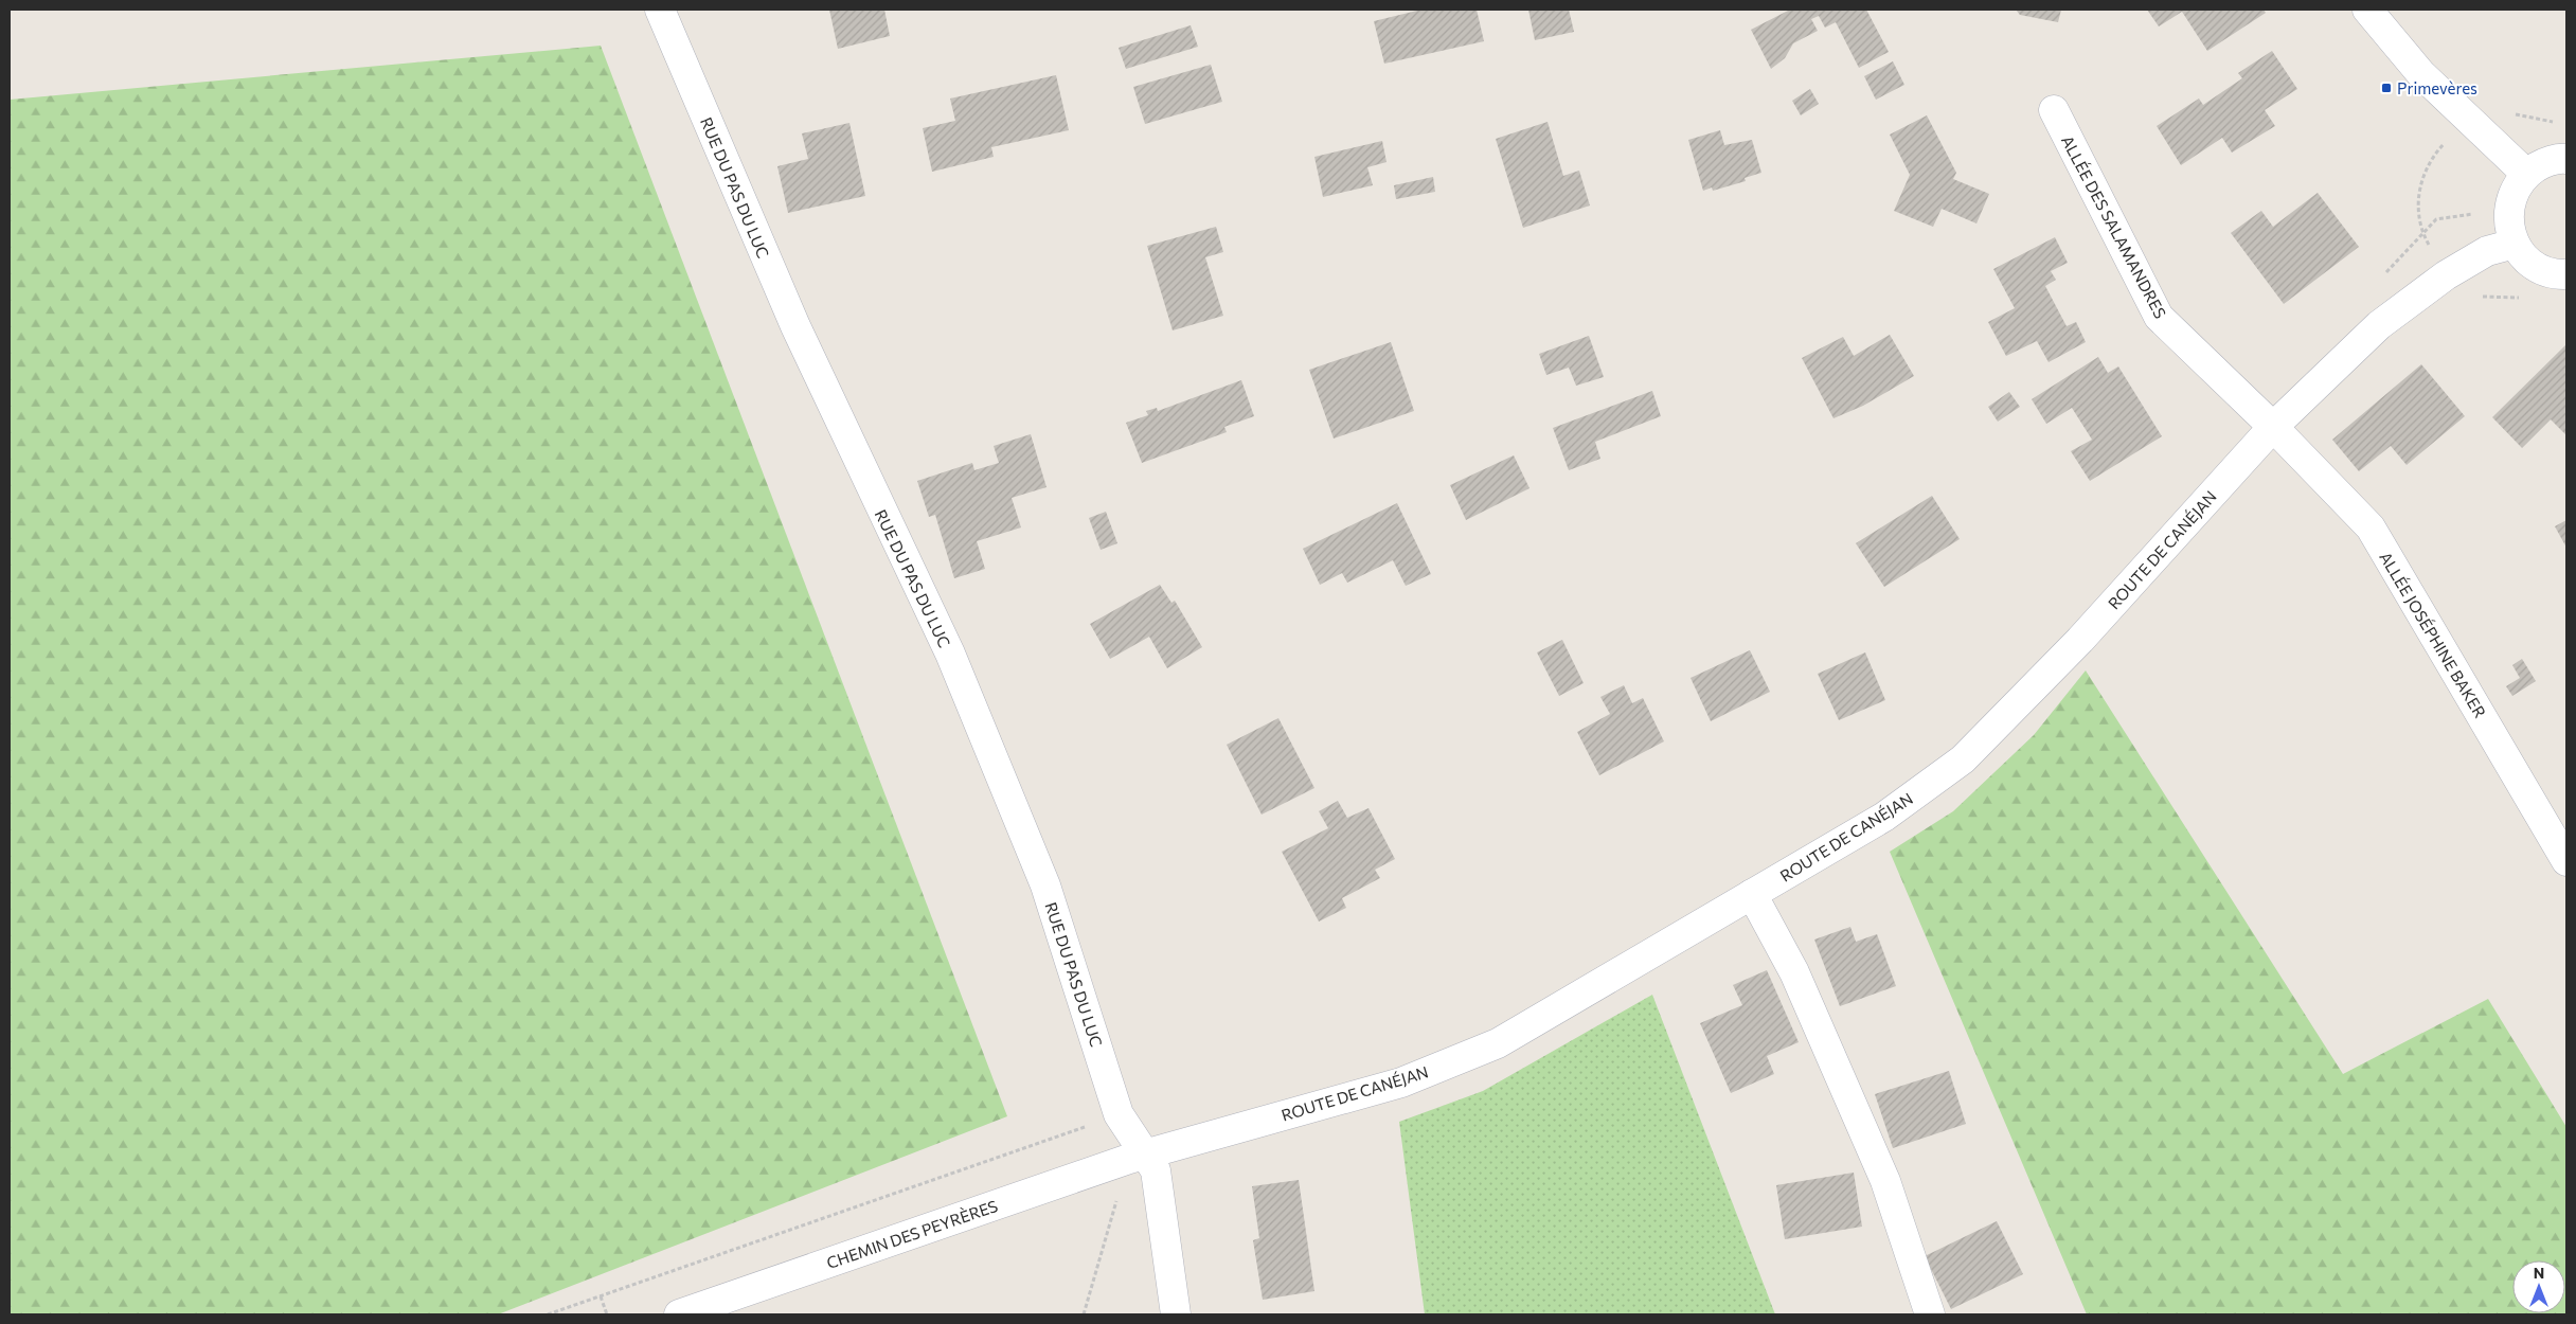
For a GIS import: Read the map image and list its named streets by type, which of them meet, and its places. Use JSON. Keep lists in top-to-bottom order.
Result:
{
  "streets": {
    "street": [
      "RUE DU PAS DU LUC",
      "ALLÉE DES SALAMANDRES",
      "ROUTE DE CANÉJAN",
      "ALLÉE JOSÉPHINE BAKER",
      "CHEMIN DES PEYRÈRES"
    ]
  },
  "crossings": [
    ["RUE DU PAS DU LUC", "ROUTE DE CANÉJAN"],
    ["RUE DU PAS DU LUC", "CHEMIN DES PEYRÈRES"],
    ["ALLÉE DES SALAMANDRES", "ROUTE DE CANÉJAN"],
    ["ALLÉE DES SALAMANDRES", "ALLÉE JOSÉPHINE BAKER"],
    ["ROUTE DE CANÉJAN", "ALLÉE JOSÉPHINE BAKER"],
    ["ROUTE DE CANÉJAN", "CHEMIN DES PEYRÈRES"]
  ],
  "places": {
    "transit": ["Primevères"]
  },
  "north": "top"
}
